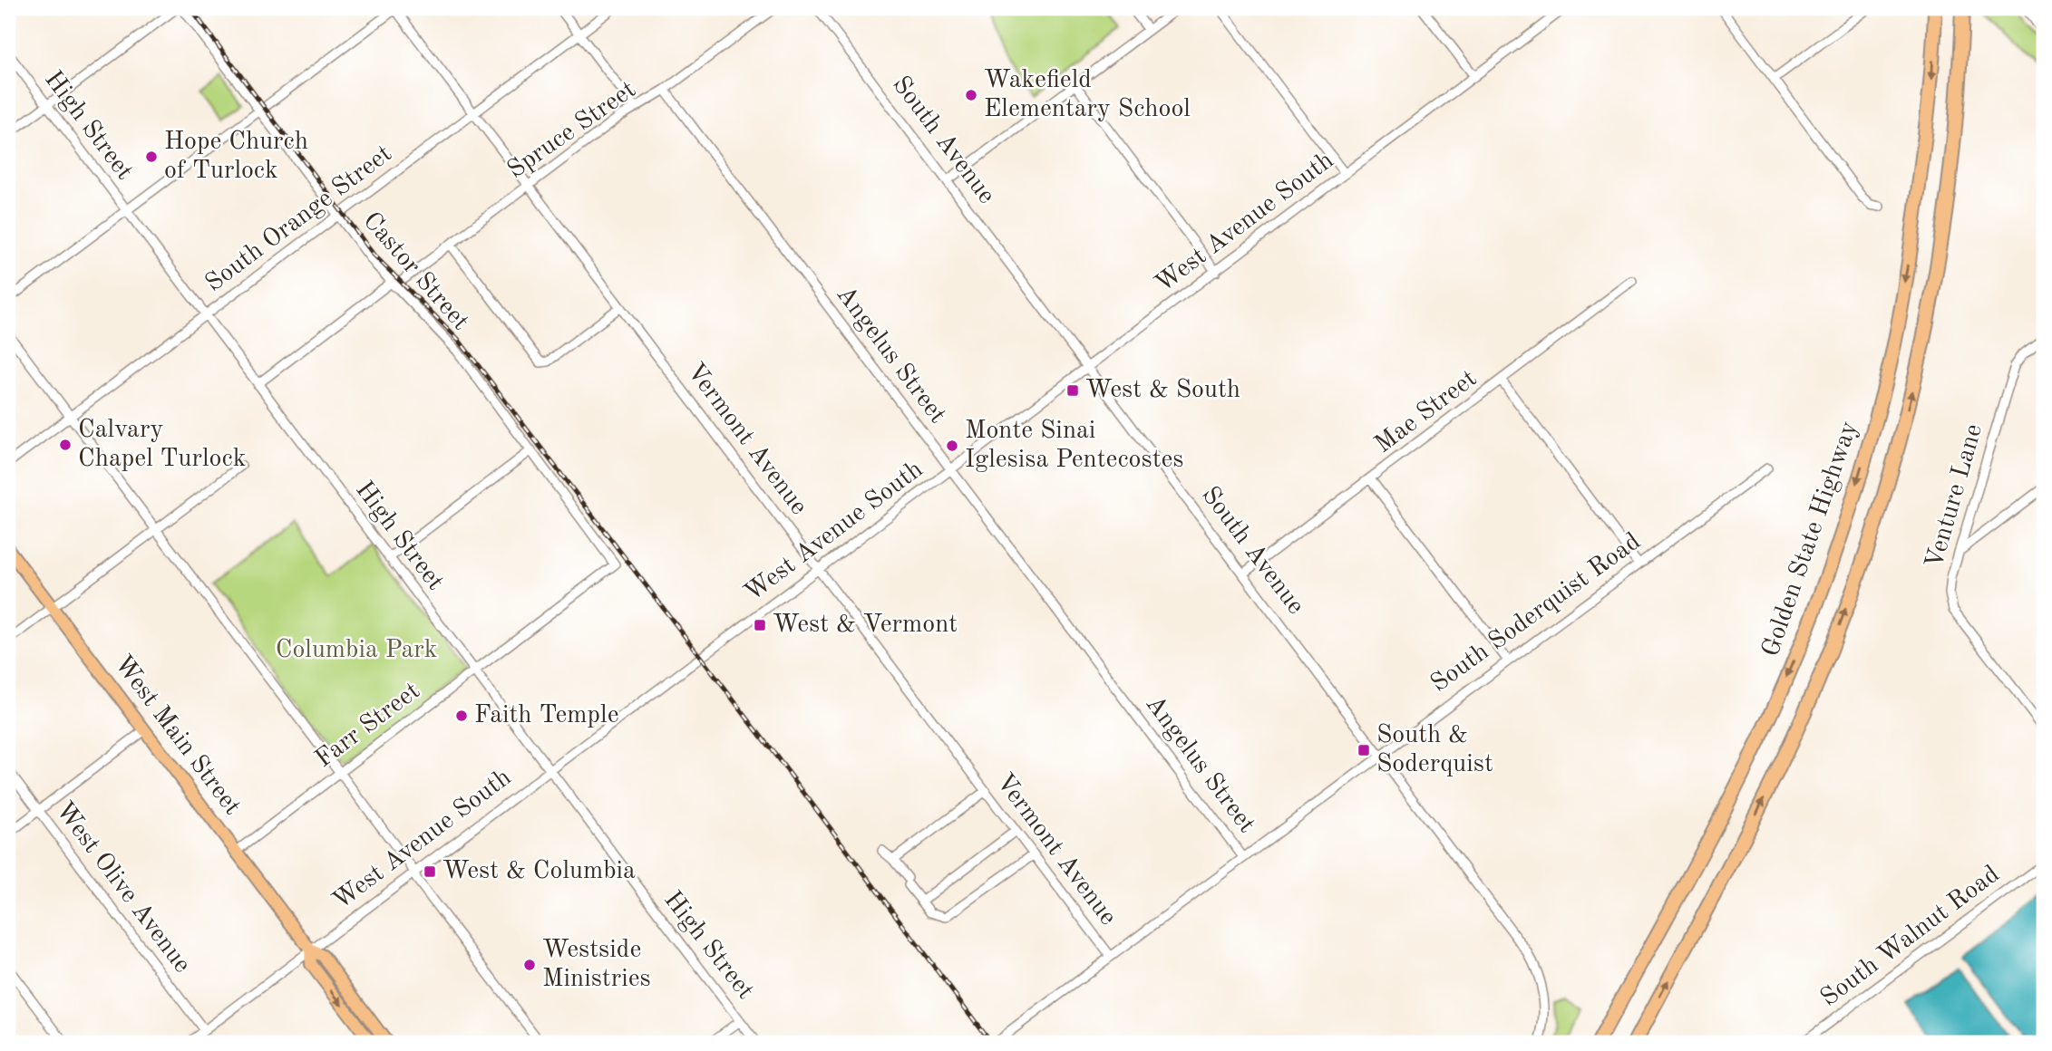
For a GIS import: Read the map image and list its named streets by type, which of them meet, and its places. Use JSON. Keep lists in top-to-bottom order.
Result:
{
  "streets": {
    "highway": ["Golden State Highway"],
    "main road": ["West Main Street"],
    "street": [
      "High Street",
      "Spruce Street",
      "South Avenue",
      "South Orange Street",
      "West Avenue South",
      "Castor Street",
      "Angelus Street",
      "Mae Street",
      "Vermont Avenue",
      "Venture Lane",
      "South Soderquist Road",
      "Farr Street",
      "West Olive Avenue",
      "South Walnut Road"
    ]
  },
  "crossings": [
    ["High Street", "Spruce Street"],
    ["High Street", "South Orange Street"],
    ["High Street", "West Avenue South"],
    ["High Street", "Farr Street"],
    ["Spruce Street", "Castor Street"],
    ["Spruce Street", "Angelus Street"],
    ["Spruce Street", "Vermont Avenue"],
    ["South Avenue", "West Avenue South"],
    ["South Avenue", "Mae Street"],
    ["South Avenue", "South Soderquist Road"],
    ["South Orange Street", "Castor Street"],
    ["South Orange Street", "Vermont Avenue"],
    ["West Avenue South", "Angelus Street"],
    ["West Avenue South", "Vermont Avenue"],
    ["West Avenue South", "West Main Street"],
    ["West Avenue South", "West Olive Avenue"],
    ["Castor Street", "Farr Street"],
    ["Angelus Street", "South Soderquist Road"],
    ["Vermont Avenue", "South Soderquist Road"],
    ["Farr Street", "West Main Street"]
  ],
  "parks": ["Columbia Park"],
  "places": {
    "other": [
      "Wakefield Elementary School",
      "Hope Church of Turlock",
      "Calvary Chapel Turlock",
      "Monte Sinai Iglesisa Pentecostes",
      "Faith Temple",
      "Westside Ministries"
    ],
    "transit": [
      "West & South",
      "West & Vermont",
      "South & Soderquist",
      "West & Columbia"
    ]
  }
}
